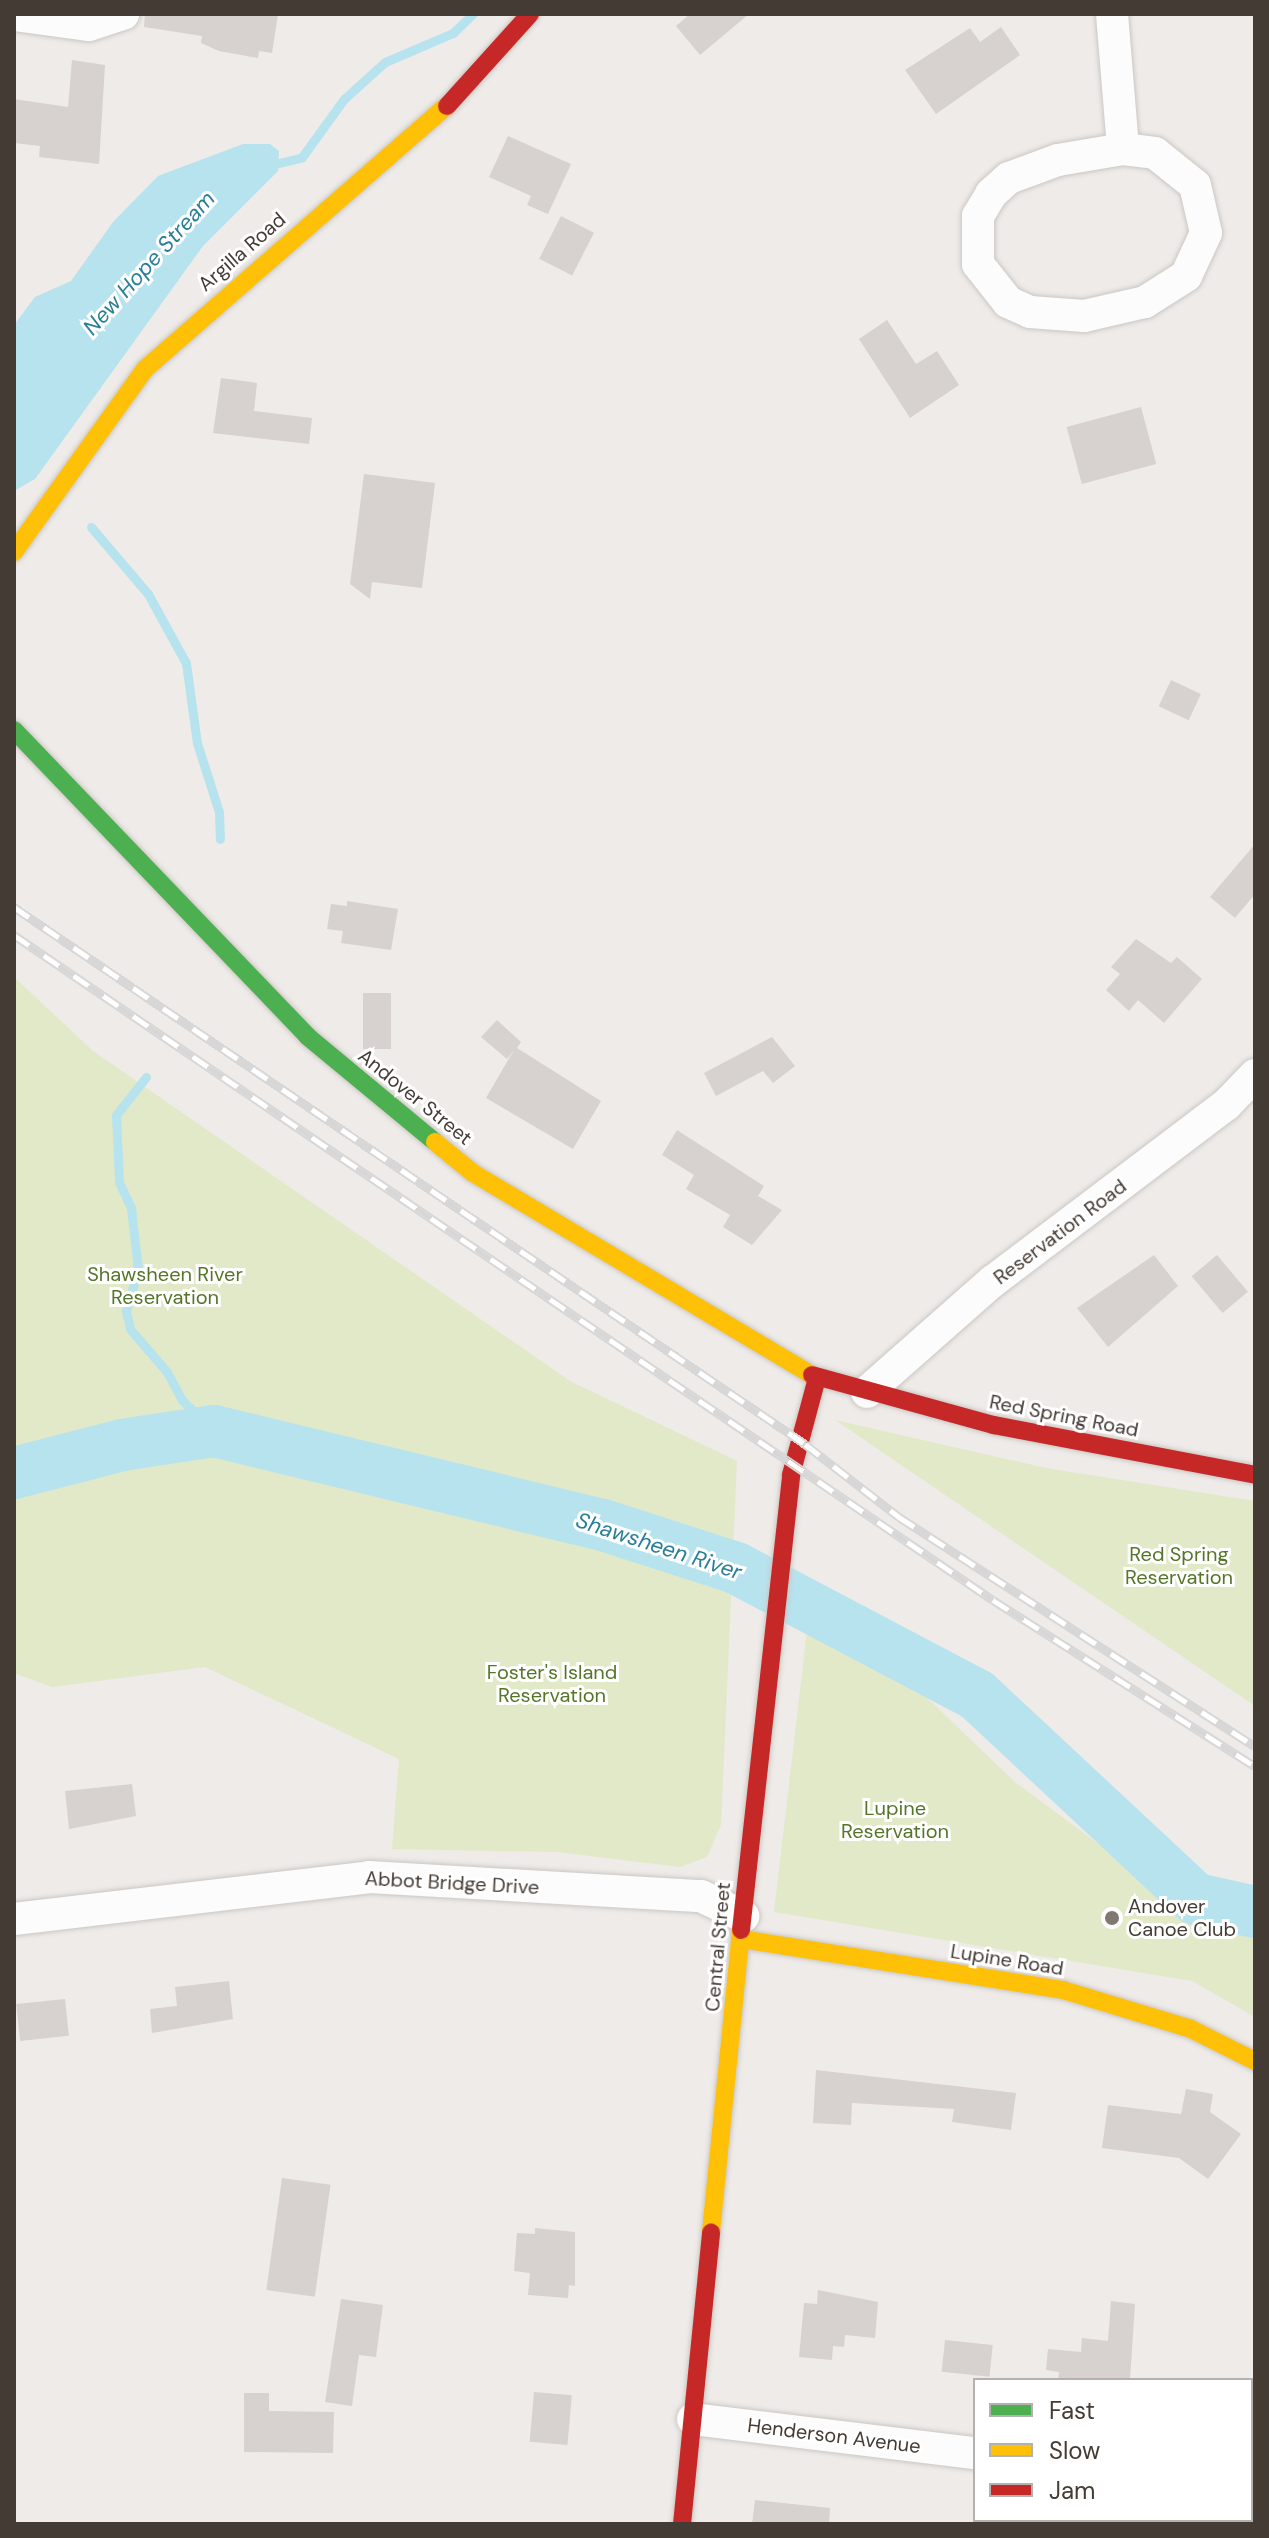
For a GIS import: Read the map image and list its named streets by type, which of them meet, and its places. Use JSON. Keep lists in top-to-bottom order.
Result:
{
  "streets": {
    "main road": [
      "Argilla Road",
      "Andover Street",
      "Red Spring Road",
      "Central Street",
      "Lupine Road"
    ],
    "street": ["Reservation Road", "Abbot Bridge Drive", "Henderson Avenue"]
  },
  "crossings": [
    ["Andover Street", "Reservation Road"],
    ["Andover Street", "Red Spring Road"],
    ["Andover Street", "Central Street"],
    ["Reservation Road", "Red Spring Road"],
    ["Abbot Bridge Drive", "Central Street"],
    ["Abbot Bridge Drive", "Lupine Road"],
    ["Central Street", "Lupine Road"],
    ["Central Street", "Henderson Avenue"]
  ],
  "water": ["New Hope Stream", "Shawsheen River"],
  "parks": [
    "Shawsheen River Reservation",
    "Red Spring Reservation",
    "Foster's Island Reservation",
    "Lupine Reservation"
  ],
  "places": ["Andover Canoe Club"],
  "legend": ["Fast", "Slow", "Jam"]
}
